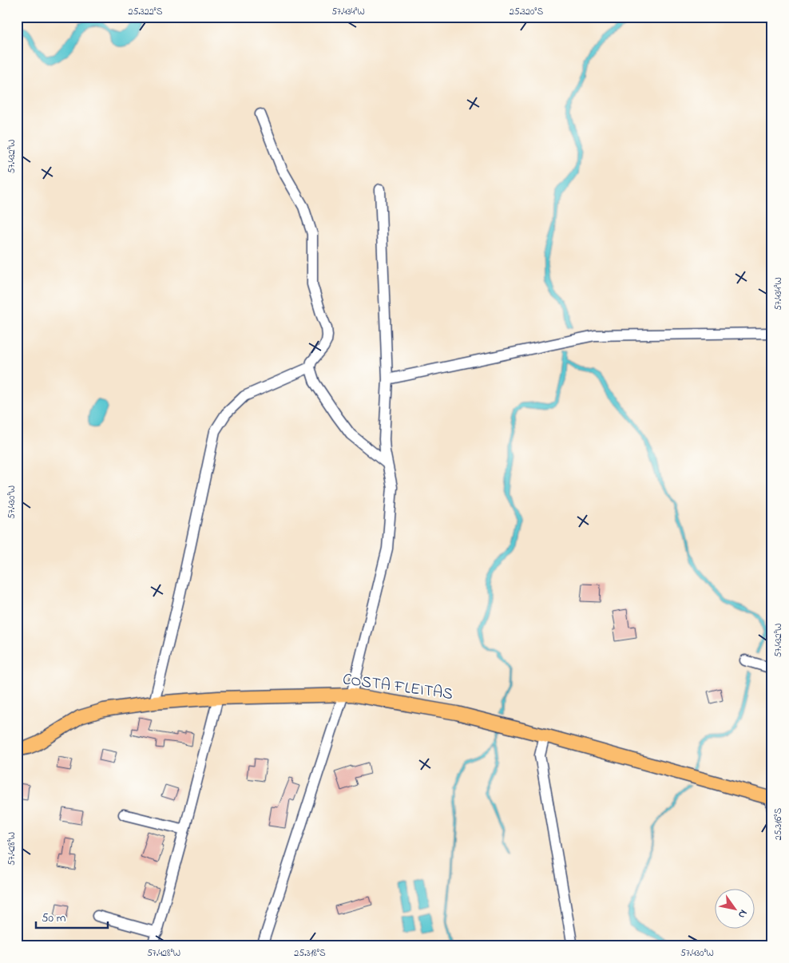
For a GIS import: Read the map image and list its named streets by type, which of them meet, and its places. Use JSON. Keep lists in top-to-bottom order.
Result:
{
  "streets": {
    "main road": ["COSTA FLEITAS"]
  },
  "scale_bar": "50 m",
  "north": "bottom right",
  "coordinates": [
    "25.322°S",
    "57.434°W",
    "25.320°S",
    "57.432°W",
    "57.430°W",
    "25.316°S",
    "57.428°W",
    "25.318°S"
  ]
}
